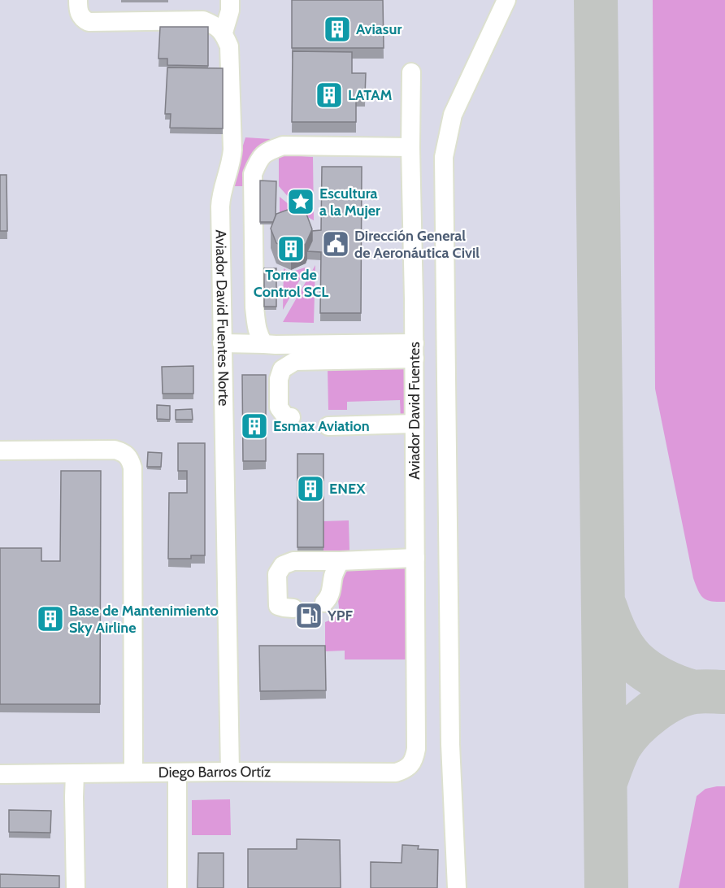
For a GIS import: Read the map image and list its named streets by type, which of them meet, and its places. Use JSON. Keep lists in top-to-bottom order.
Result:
{
  "streets": {
    "street": ["Aviador David Fuentes Norte", "Aviador David Fuentes", "Diego Barros Ortíz"]
  },
  "crossings": [
    ["Aviador David Fuentes Norte", "Diego Barros Ortíz"],
    ["Aviador David Fuentes", "Diego Barros Ortíz"]
  ],
  "places": {
    "building": [
      "Aviasur",
      "LATAM",
      "Torre de Control SCL",
      "Esmax Aviation",
      "ENEX",
      "Base de Mantenimiento Sky Airline"
    ],
    "place": ["Escultura a la Mujer"],
    "public building": ["Dirección General de Aeronáutica Civil"],
    "fuel station": ["YPF"]
  }
}
